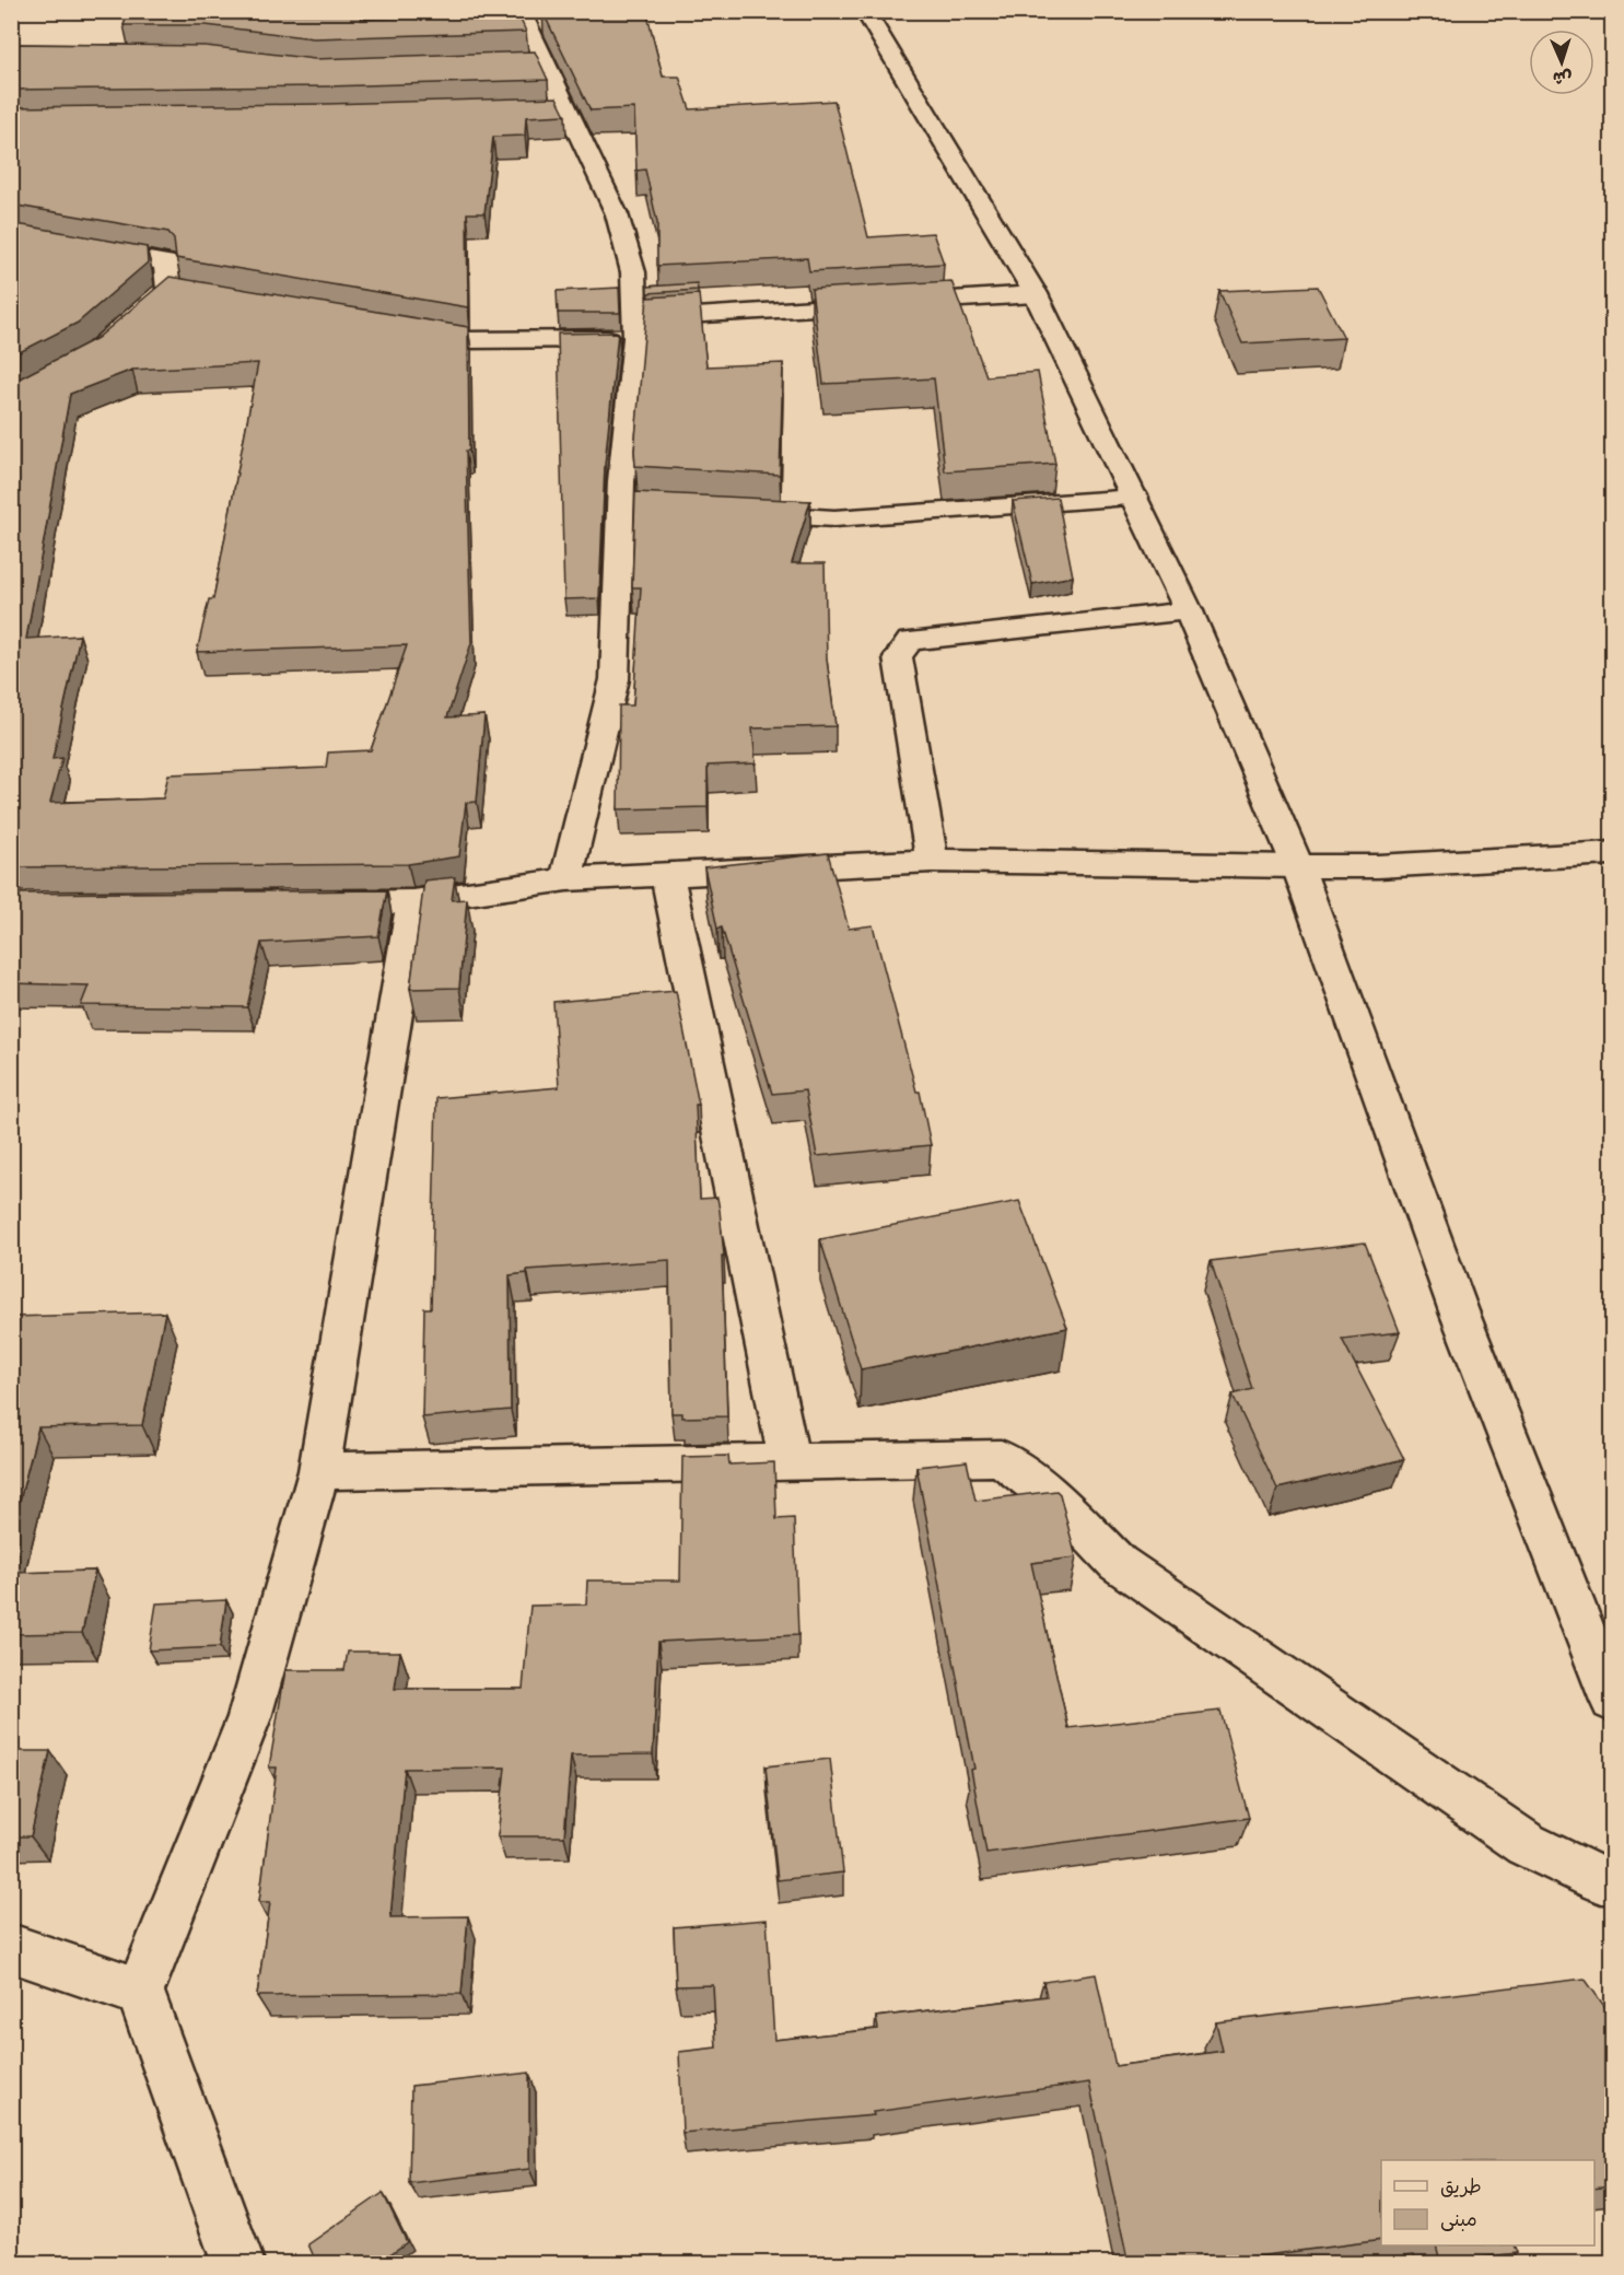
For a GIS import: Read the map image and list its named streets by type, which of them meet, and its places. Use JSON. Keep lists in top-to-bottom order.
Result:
{
  "legend": ["طريق", "مبنى"],
  "north": "bottom"
}
